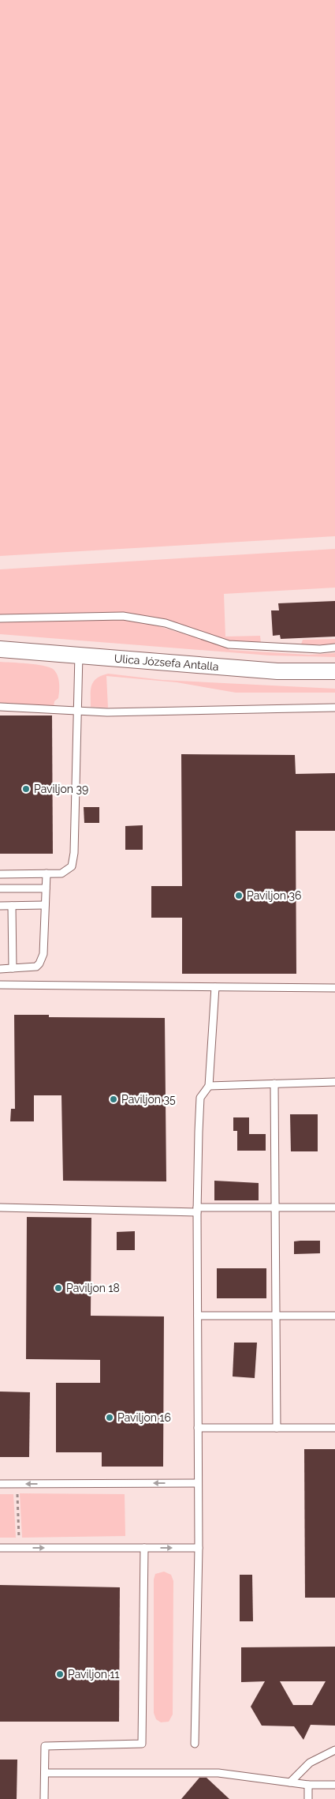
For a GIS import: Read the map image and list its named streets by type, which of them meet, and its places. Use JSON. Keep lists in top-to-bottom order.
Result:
{
  "streets": {
    "street": ["Ulica Józsefa Antalla"]
  },
  "places": [
    "Paviljon 39",
    "Paviljon 36",
    "Paviljon 35",
    "Paviljon 18",
    "Paviljon 16",
    "Paviljon 11"
  ]
}
